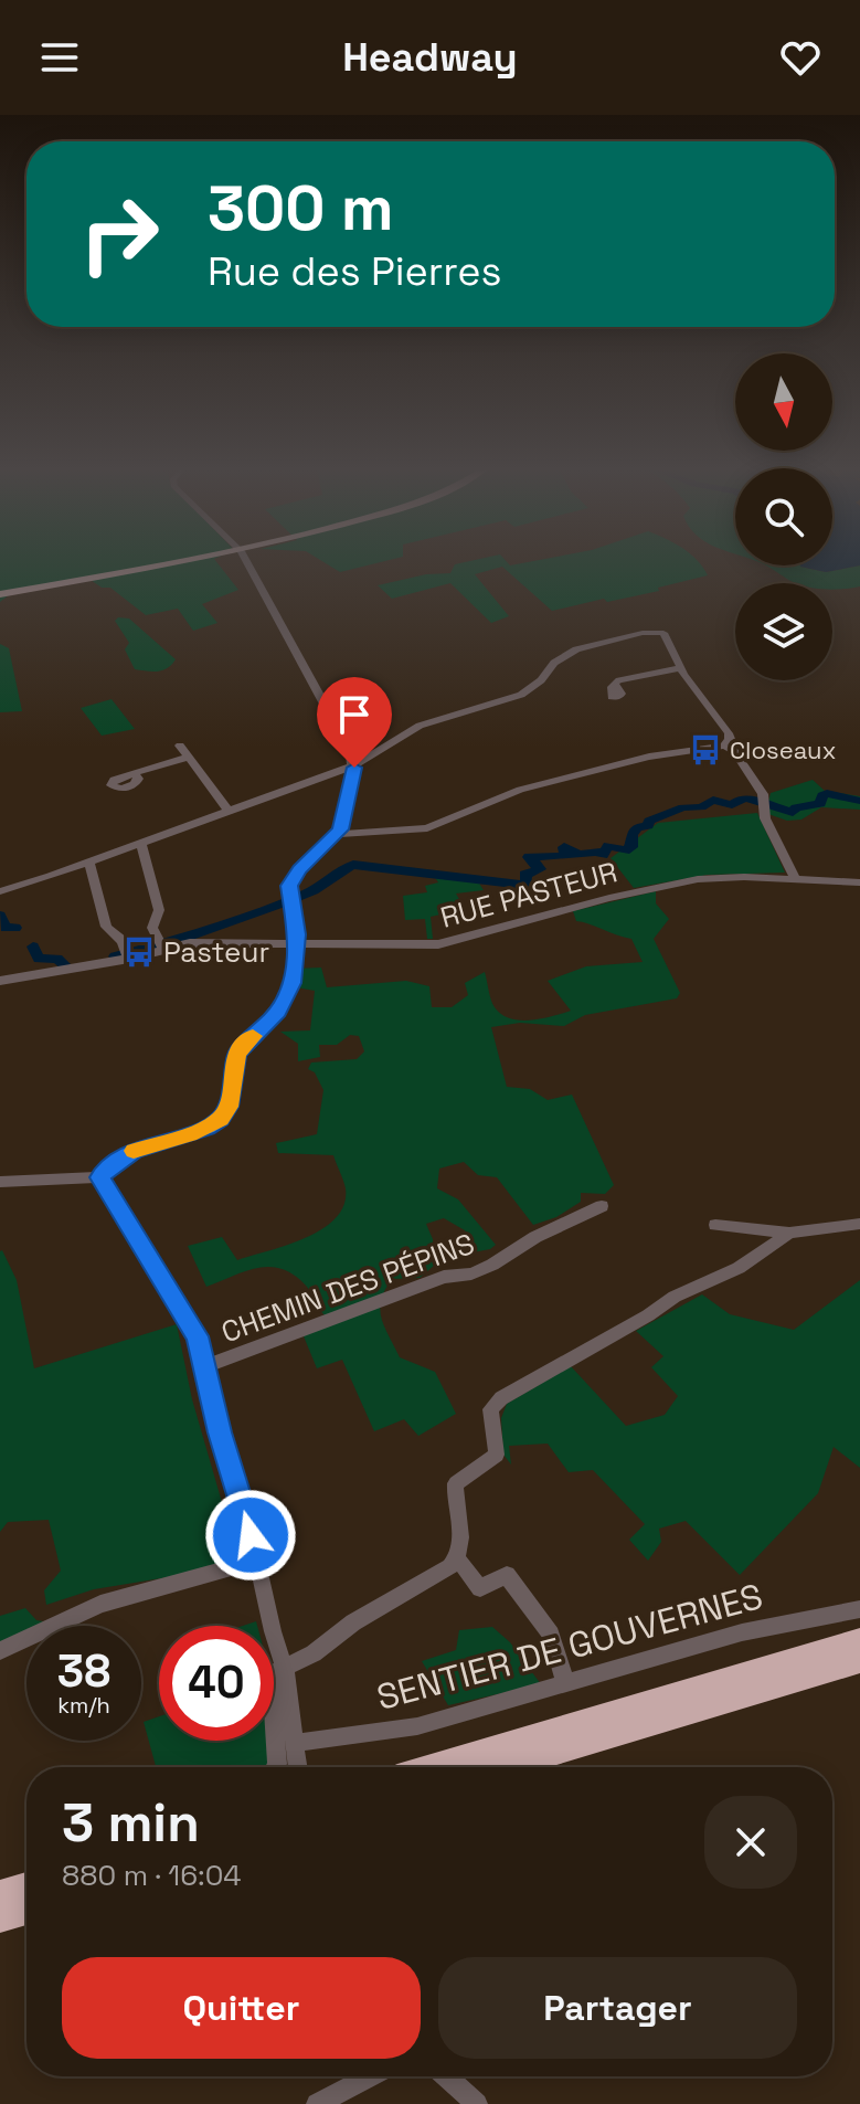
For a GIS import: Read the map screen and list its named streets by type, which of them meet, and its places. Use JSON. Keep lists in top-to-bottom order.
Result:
{
  "streets": {
    "street": ["RUE PASTEUR", "CHEMIN DES PÉPINS", "SENTIER DE GOUVERNES"]
  },
  "places": {
    "bus stop": ["Closeaux", "Pasteur"]
  },
  "north": "bottom",
  "page": {
    "header": "Headway",
    "turn": ["300 m", "Rue des Pierres"],
    "speed": "38 km/h",
    "limit": "40",
    "heading": ["3 min", "880 m · 16:04"],
    "buttons": ["Quitter", "Partager"]
  }
}
